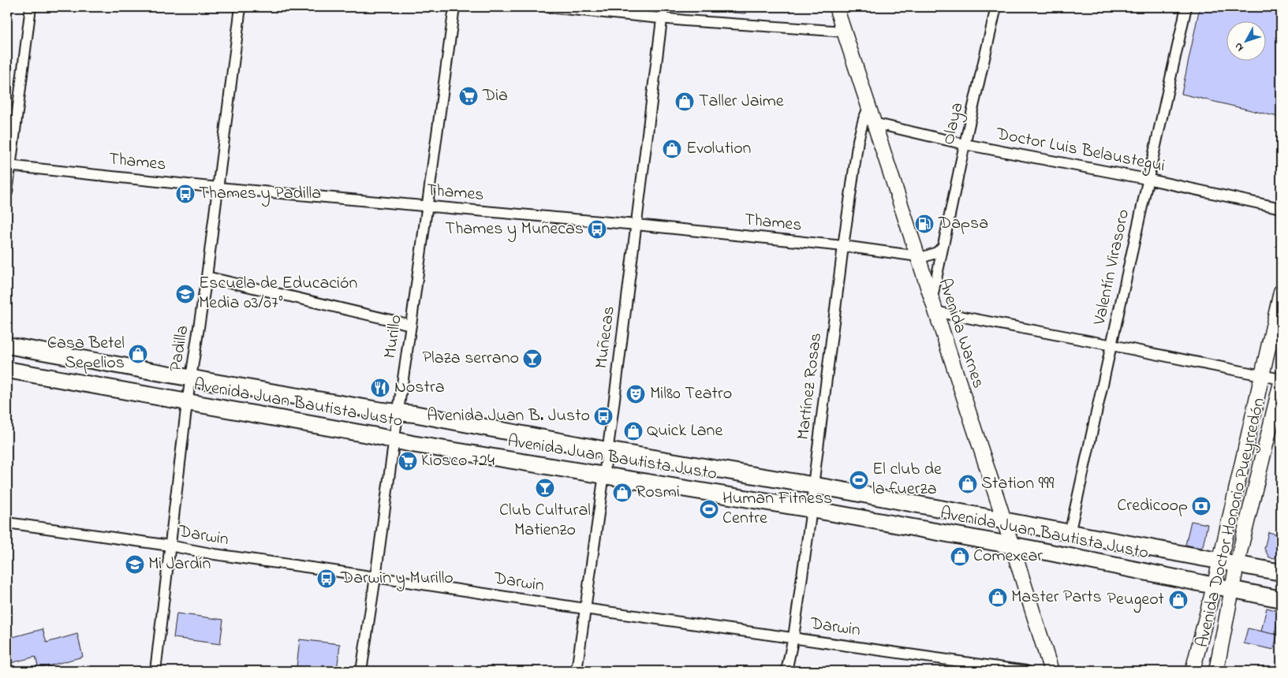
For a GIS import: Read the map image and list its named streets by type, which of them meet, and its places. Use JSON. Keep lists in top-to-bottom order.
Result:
{
  "streets": {
    "main road": ["Avenida Warnes", "Avenida Juan Bautista Justo", "Avenida Doctor Honorio Pueyrredón"],
    "street": [
      "Olaya",
      "Doctor Luis Belaustegui",
      "Thames",
      "Valentín Virasoro",
      "Murillo",
      "Muñecas",
      "Padilla",
      "Martínez Rosas",
      "Darwin"
    ]
  },
  "crossings": [
    ["Olaya", "Doctor Luis Belaustegui"],
    ["Olaya", "Avenida Warnes"],
    ["Doctor Luis Belaustegui", "Valentín Virasoro"],
    ["Doctor Luis Belaustegui", "Avenida Warnes"],
    ["Thames", "Avenida Warnes"],
    ["Thames", "Murillo"],
    ["Thames", "Muñecas"],
    ["Thames", "Padilla"],
    ["Thames", "Martínez Rosas"],
    ["Valentín Virasoro", "Avenida Juan Bautista Justo"],
    ["Avenida Warnes", "Martínez Rosas"],
    ["Avenida Warnes", "Avenida Juan Bautista Justo"],
    ["Murillo", "Avenida Juan Bautista Justo"],
    ["Murillo", "Darwin"],
    ["Muñecas", "Avenida Juan Bautista Justo"],
    ["Muñecas", "Darwin"],
    ["Padilla", "Avenida Juan Bautista Justo"],
    ["Padilla", "Darwin"],
    ["Martínez Rosas", "Avenida Juan Bautista Justo"],
    ["Martínez Rosas", "Darwin"],
    ["Avenida Juan Bautista Justo", "Avenida Doctor Honorio Pueyrredón"]
  ],
  "places": {
    "supermarket": ["Dia", "Kiosco 724"],
    "shop": [
      "Taller Jaime",
      "Evolution",
      "Casa Betel Sepelios",
      "Quick Lane",
      "Station 999",
      "Rosmi",
      "Comexcar",
      "Master Parts",
      "Peugeot"
    ],
    "bus stop": [
      "Thames y Padilla",
      "Thames y Muñecas",
      "Avenida Juan B. Justo",
      "Darwin y Murillo"
    ],
    "fuel station": ["Dapsa"],
    "school or university": ["Escuela de Educación Media 03/07°", "Mi Jardín"],
    "bar": ["Plaza serrano", "Club Cultural Matienzo"],
    "restaurant": ["Nostra"],
    "theatre": ["Mil80 Teatro"],
    "sports": ["El club de la fuerza", "Human Fitness Centre"],
    "bank": ["Credicoop"]
  },
  "north": "bottom left"
}
